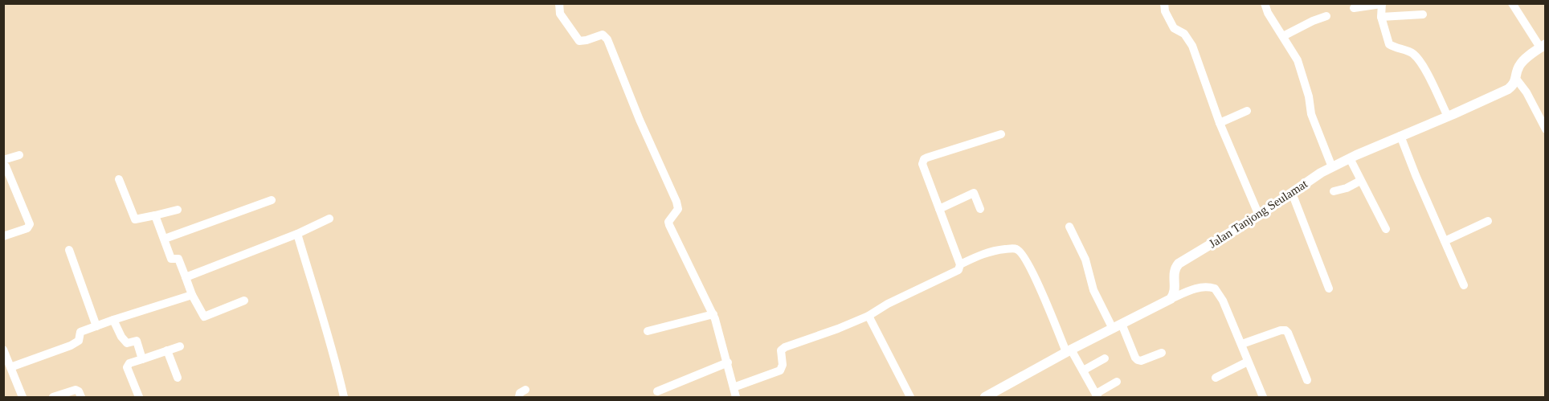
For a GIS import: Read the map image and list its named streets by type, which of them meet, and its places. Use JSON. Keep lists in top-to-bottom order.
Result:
{
  "streets": {
    "street": ["Jalan Tanjong Seulamat"]
  }
}
